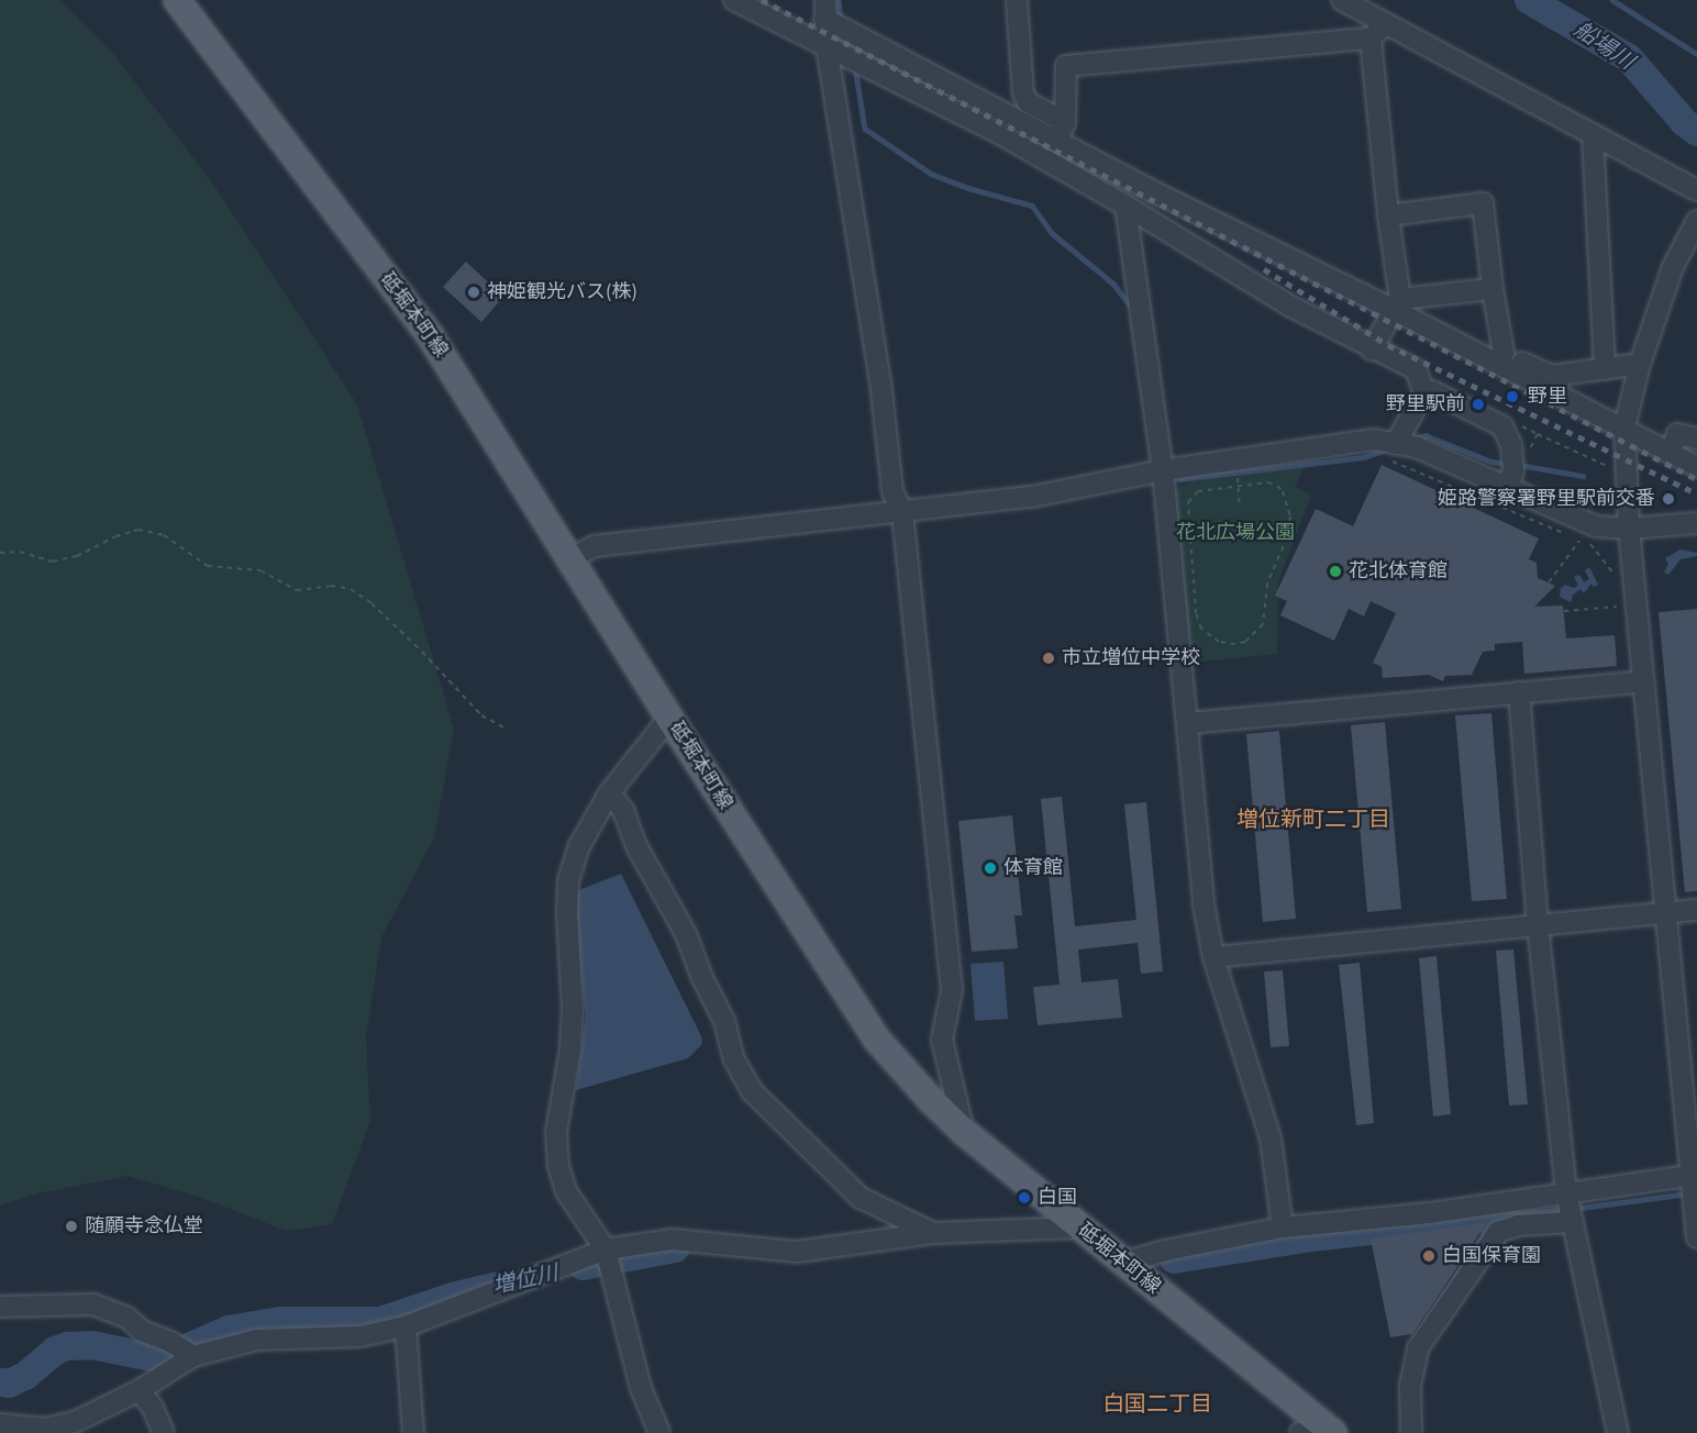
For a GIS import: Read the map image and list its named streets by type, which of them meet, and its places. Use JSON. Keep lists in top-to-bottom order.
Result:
{
  "streets": {
    "main road": ["砥堀本町線"]
  },
  "districts": ["増位新町二丁目", "白国二丁目"],
  "water": ["船場川", "増位川"],
  "parks": ["花北広場公園"],
  "places": [
    "神姫観光バス(株)",
    "野里",
    "野里駅前",
    "姫路警察署野里駅前交番",
    "花北体育館",
    "市立増位中学校",
    "体育館",
    "白国",
    "随願寺念仏堂",
    "白国保育園"
  ]
}
